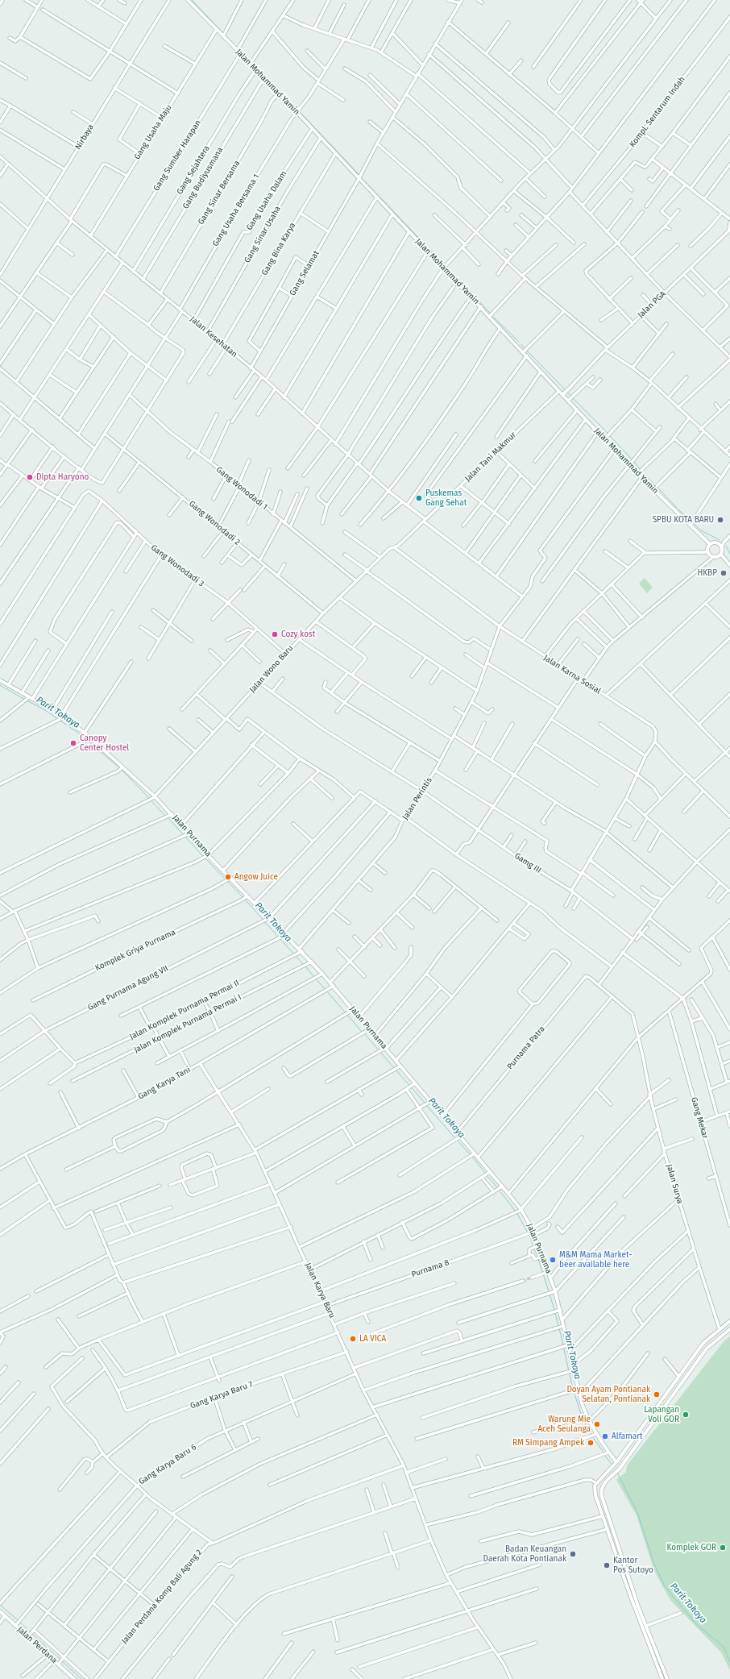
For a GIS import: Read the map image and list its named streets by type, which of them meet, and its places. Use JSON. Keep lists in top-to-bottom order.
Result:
{
  "streets": {
    "street": [
      "Jalan Mohammad Yamin",
      "Kompl. Sentarum Indah",
      "Gang Usaha Maju",
      "Nirbaya",
      "Gang Sumber Harapan",
      "Gang Sejahtera",
      "Gang Budiyusmana",
      "Gang Sinar Bersama",
      "Gang Usaha Dalam",
      "Gang Usaha Bersama 1",
      "Gang Sinar Usaha",
      "Gang Bina Karya",
      "Gang Selamat",
      "Jalan PGA",
      "Jalan Kesehatan",
      "Jalan Tani Makmur",
      "Gang Wonodadi 1",
      "Gang Wonodadi 2",
      "Gang Wonodadi 3",
      "Jalan Wono Baru",
      "Jalan Karna Sosial",
      "Jalan Perintis",
      "Jalan Purnama",
      "Gamg III",
      "Komplek Griya Purnama",
      "Gang Purnama Agung VII",
      "Jalan Komplek Purnama Permai II",
      "Jalan Komplek Purnama Permai I",
      "Purnama Patra",
      "Gang Karya Tani",
      "Gang Mekar",
      "Jalan Surya",
      "Purnama 8",
      "Jalan Karya Baru",
      "Gang Karya Baru 7",
      "Gang Karya Baru 6",
      "Jalan Perdana Komp Bali Agung 2",
      "Jalan Perdana"
    ]
  },
  "crossings": [
    ["Jalan Mohammad Yamin", "Gang Usaha Maju"],
    ["Jalan Mohammad Yamin", "Gang Sumber Harapan"],
    ["Jalan Mohammad Yamin", "Gang Sejahtera"],
    ["Jalan Mohammad Yamin", "Gang Budiyusmana"],
    ["Jalan Mohammad Yamin", "Gang Sinar Bersama"],
    ["Jalan Mohammad Yamin", "Gang Usaha Dalam"],
    ["Jalan Mohammad Yamin", "Gang Usaha Bersama 1"],
    ["Jalan Mohammad Yamin", "Gang Sinar Usaha"],
    ["Jalan Mohammad Yamin", "Gang Bina Karya"],
    ["Jalan Mohammad Yamin", "Gang Selamat"],
    ["Jalan Mohammad Yamin", "Jalan Tani Makmur"],
    ["Jalan Mohammad Yamin", "Jalan Perintis"],
    ["Gang Usaha Maju", "Jalan Kesehatan"],
    ["Nirbaya", "Jalan Kesehatan"],
    ["Gang Sumber Harapan", "Jalan Kesehatan"],
    ["Gang Sejahtera", "Jalan Kesehatan"],
    ["Gang Budiyusmana", "Jalan Kesehatan"],
    ["Gang Sinar Bersama", "Jalan Kesehatan"],
    ["Gang Usaha Dalam", "Jalan Kesehatan"],
    ["Gang Usaha Bersama 1", "Jalan Kesehatan"],
    ["Gang Usaha Bersama 1", "Gang Wonodadi 1"],
    ["Gang Usaha Bersama 1", "Gang Wonodadi 2"],
    ["Gang Sinar Usaha", "Jalan Kesehatan"],
    ["Gang Bina Karya", "Jalan Kesehatan"],
    ["Gang Selamat", "Jalan Kesehatan"],
    ["Jalan Kesehatan", "Jalan Tani Makmur"],
    ["Jalan Kesehatan", "Jalan Perintis"],
    ["Jalan Tani Makmur", "Jalan Wono Baru"],
    ["Jalan Tani Makmur", "Jalan Karna Sosial"],
    ["Gang Wonodadi 1", "Jalan Wono Baru"],
    ["Gang Wonodadi 2", "Jalan Wono Baru"],
    ["Gang Wonodadi 3", "Jalan Wono Baru"],
    ["Jalan Wono Baru", "Jalan Karna Sosial"],
    ["Jalan Wono Baru", "Jalan Purnama"],
    ["Jalan Wono Baru", "Gamg III"],
    ["Jalan Karna Sosial", "Jalan Perintis"],
    ["Jalan Perintis", "Jalan Purnama"],
    ["Jalan Perintis", "Gamg III"],
    ["Jalan Perintis", "Jalan Komplek Purnama Permai II"],
    ["Jalan Purnama", "Komplek Griya Purnama"],
    ["Jalan Purnama", "Gang Purnama Agung VII"],
    ["Jalan Purnama", "Jalan Komplek Purnama Permai II"],
    ["Jalan Purnama", "Jalan Komplek Purnama Permai I"],
    ["Jalan Purnama", "Purnama Patra"],
    ["Jalan Purnama", "Gang Karya Tani"],
    ["Jalan Purnama", "Purnama 8"],
    ["Purnama Patra", "Jalan Surya"],
    ["Gang Karya Tani", "Jalan Karya Baru"],
    ["Purnama 8", "Jalan Karya Baru"],
    ["Jalan Karya Baru", "Gang Karya Baru 7"],
    ["Jalan Karya Baru", "Gang Karya Baru 6"],
    ["Jalan Karya Baru", "Jalan Perdana Komp Bali Agung 2"],
    ["Gang Karya Baru 7", "Gang Karya Baru 6"]
  ],
  "water": ["Parit Tokaya"],
  "places": [
    "Dipta Haryono",
    "Puskemas Gang Sehat",
    "SPBU KOTA BARU",
    "HKBP",
    "Cozy kost",
    "Canopy Center Hostel",
    "Angow Juice",
    "M&M Mama Market- beer available here",
    "LA VICA",
    "Doyan Ayam Pontianak Selatan, Pontianak",
    "Lapangan Voli GOR",
    "Warung Mie Aceh Seulanga",
    "Alfamart",
    "RM Simpang Ampek",
    "Komplek GOR",
    "Badan Keuangan Daerah Kota Pontianak",
    "Kantor Pos Sutoyo"
  ]
}
